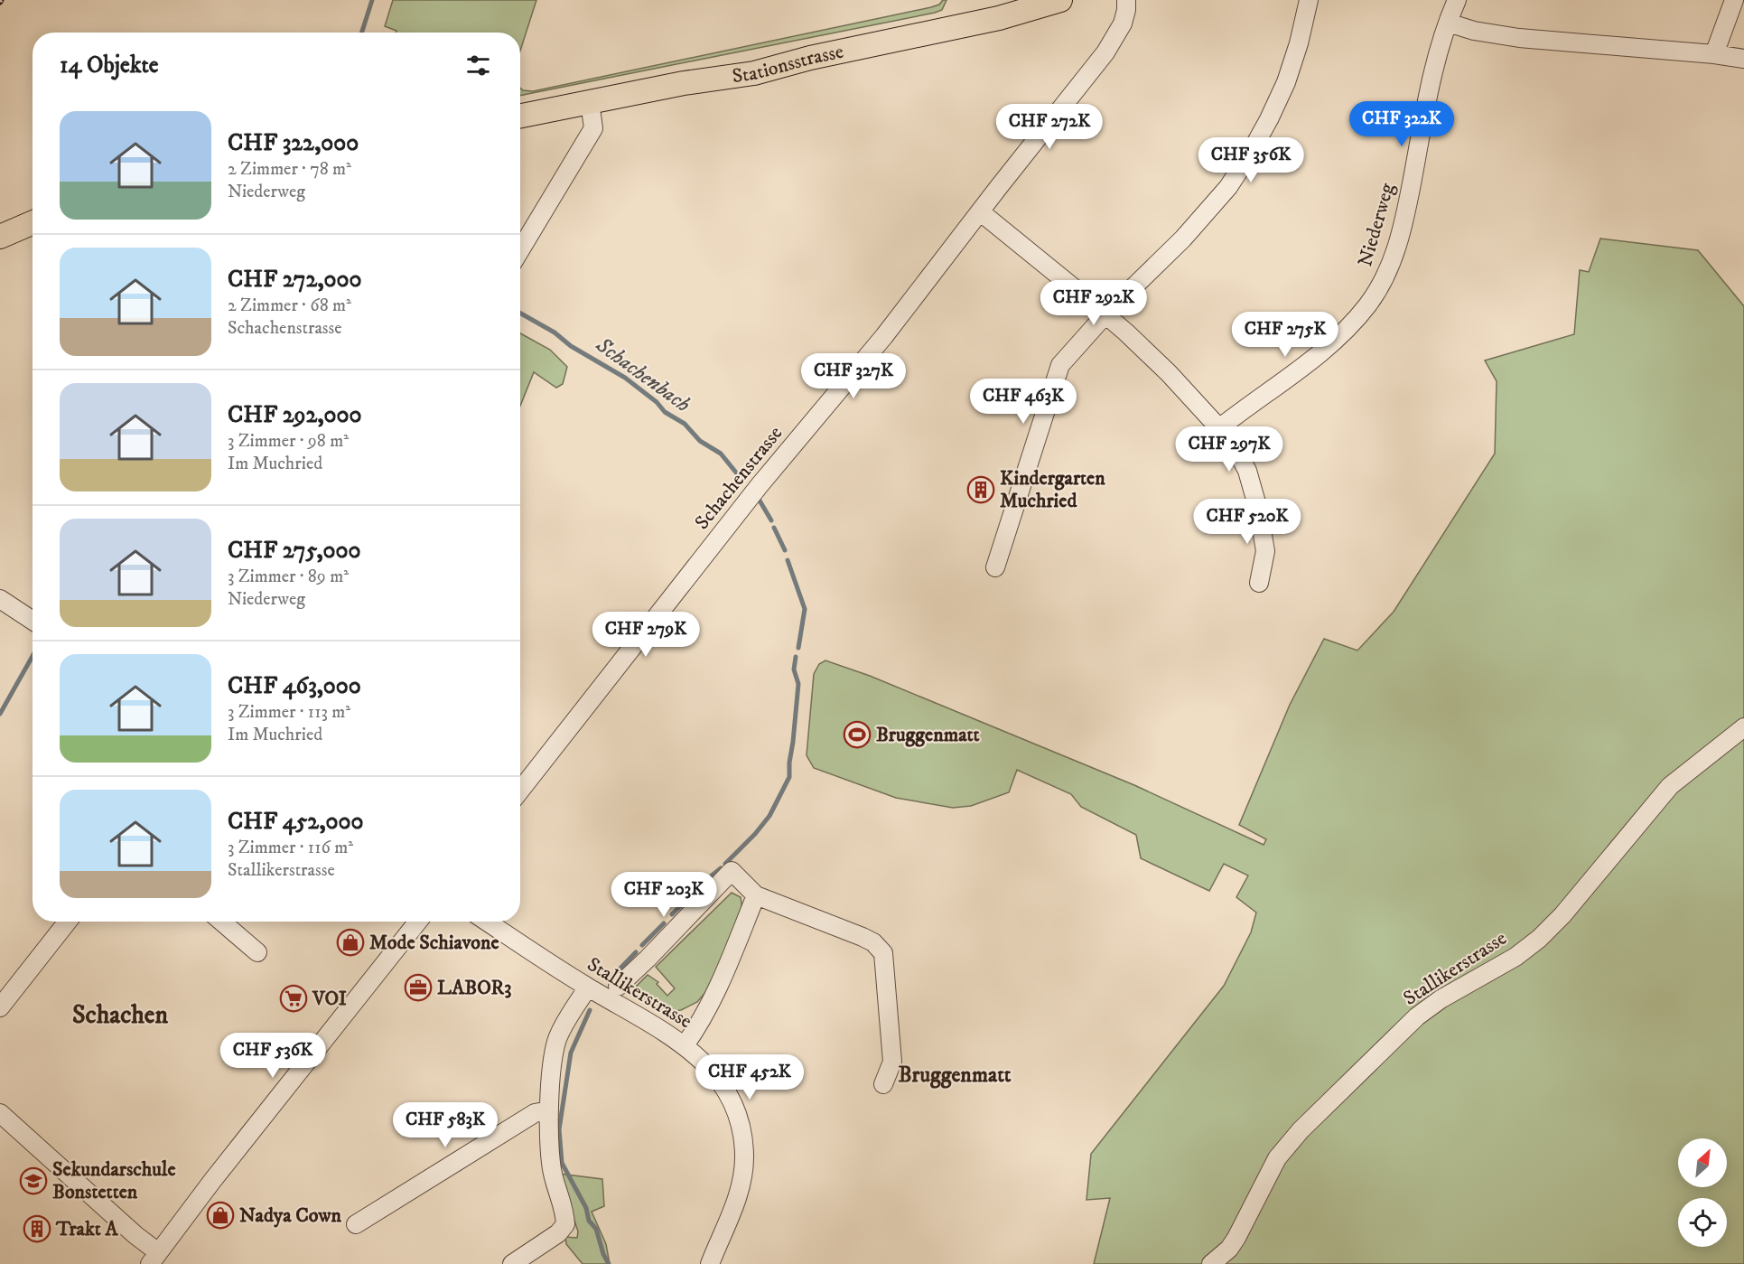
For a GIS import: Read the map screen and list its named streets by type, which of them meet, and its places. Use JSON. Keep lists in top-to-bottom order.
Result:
{
  "streets": {
    "main road": ["Stationsstrasse"],
    "street": ["Niederweg", "Schachenstrasse", "Stallikerstrasse"]
  },
  "districts": ["Schachen", "Bruggenmatt"],
  "water": ["Schachenbach"],
  "places": {
    "building": ["Kindergarten Muchried", "Trakt A"],
    "sports": ["Bruggenmatt"],
    "shop": ["Mode Schiavone", "Nadya Cown"],
    "office": ["LABOR3"],
    "supermarket": ["VOI"],
    "school or university": ["Sekundarschule Bonstetten"]
  },
  "north": "top right",
  "page": {
    "heading": "14 Objekte",
    "list": [
      {
        "name": "CHF 322,000",
        "note": "2 Zimmer · 78 m² · Niederweg"
      },
      {
        "name": "CHF 272,000",
        "note": "2 Zimmer · 68 m² · Schachenstrasse"
      },
      {
        "name": "CHF 292,000",
        "note": "3 Zimmer · 98 m² · Im Muchried"
      },
      {
        "name": "CHF 275,000",
        "note": "3 Zimmer · 89 m² · Niederweg"
      },
      {
        "name": "CHF 463,000",
        "note": "3 Zimmer · 113 m² · Im Muchried"
      },
      {
        "name": "CHF 452,000",
        "note": "3 Zimmer · 116 m² · Stallikerstrasse"
      }
    ],
    "price": [
      "CHF 322K",
      "CHF 272K",
      "CHF 356K",
      "CHF 292K",
      "CHF 275K",
      "CHF 327K",
      "CHF 463K",
      "CHF 297K",
      "CHF 520K",
      "CHF 279K",
      "CHF 203K",
      "CHF 536K",
      "CHF 452K",
      "CHF 583K"
    ]
  }
}
